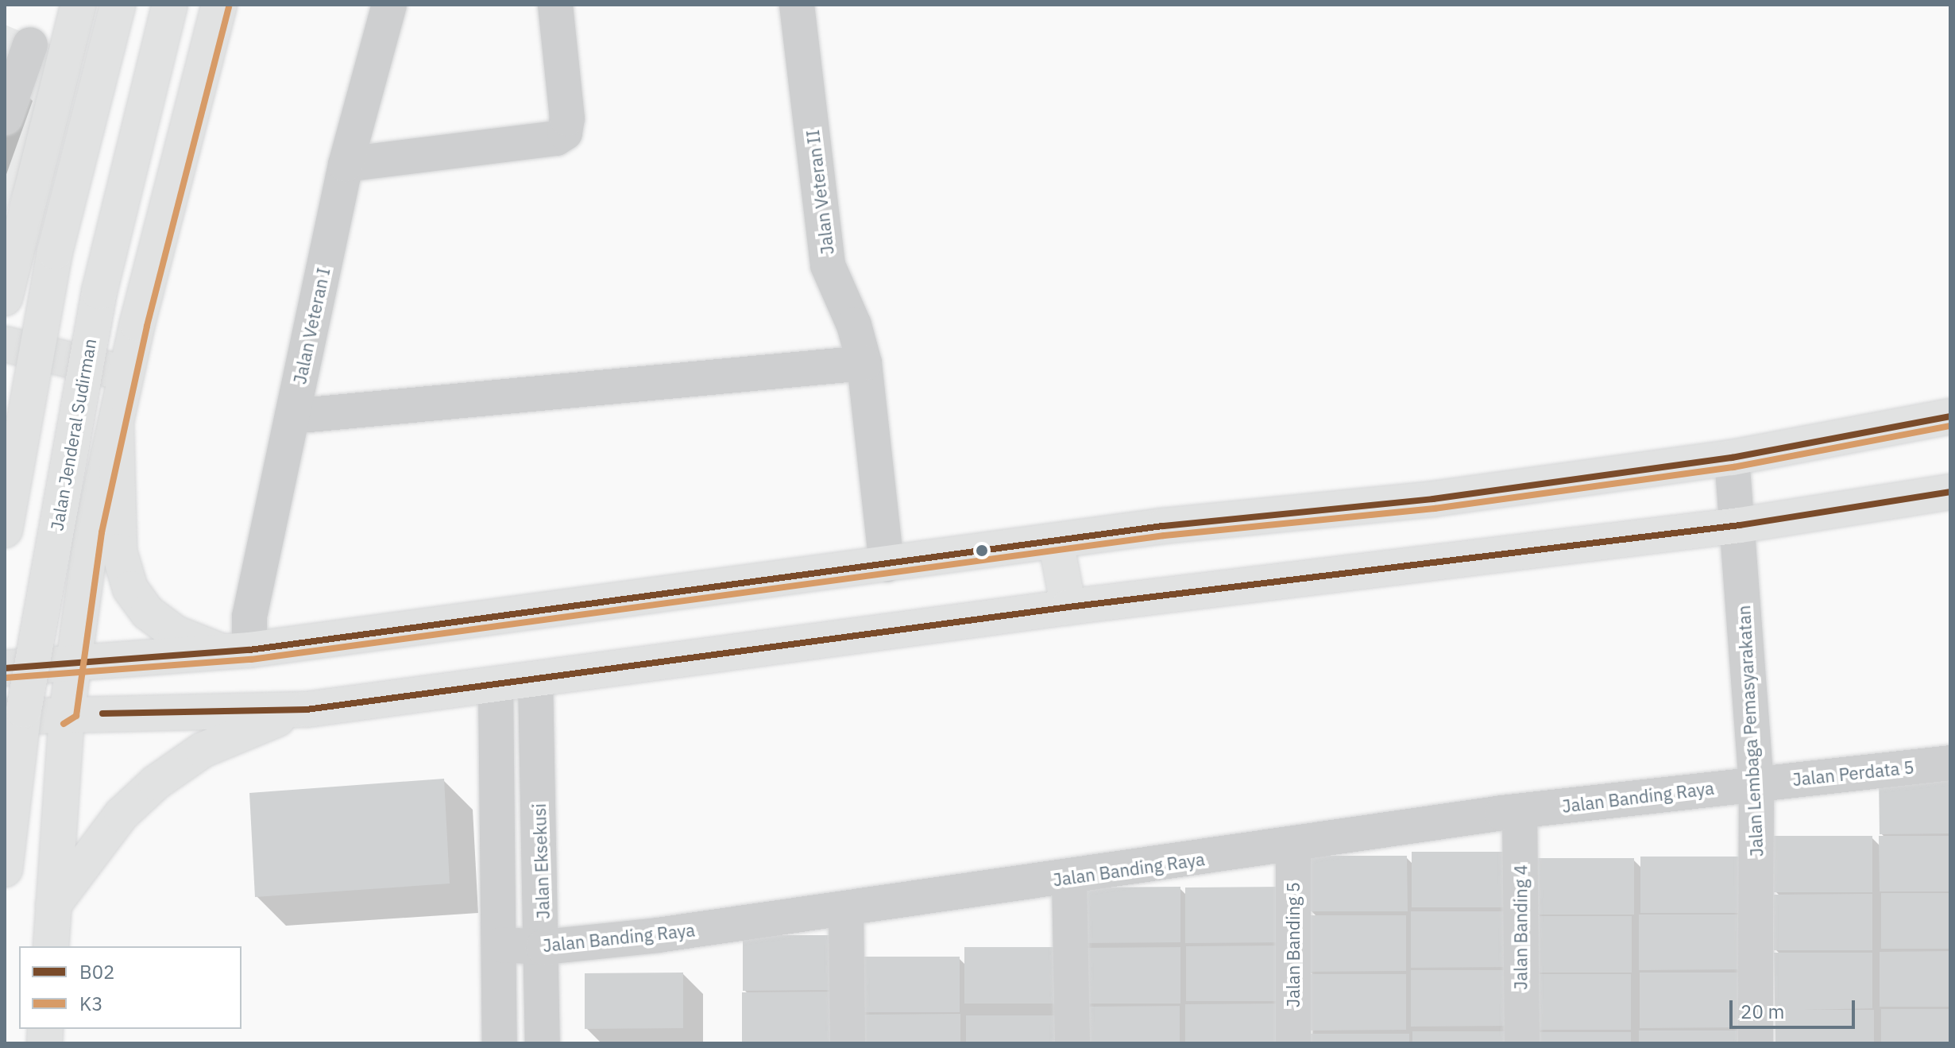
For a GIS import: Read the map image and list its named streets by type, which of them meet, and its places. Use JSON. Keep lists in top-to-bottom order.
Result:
{
  "streets": {
    "main road": ["Jalan Jenderal Sudirman"],
    "street": [
      "Jalan Veteran II",
      "Jalan Veteran I",
      "Jalan Lembaga Pemasyarakatan",
      "Jalan Perdata 5",
      "Jalan Banding Raya",
      "Jalan Eksekusi",
      "Jalan Banding 4",
      "Jalan Banding 5"
    ]
  },
  "crossings": [
    ["Jalan Lembaga Pemasyarakatan", "Jalan Perdata 5"],
    ["Jalan Lembaga Pemasyarakatan", "Jalan Banding Raya"],
    ["Jalan Perdata 5", "Jalan Banding Raya"],
    ["Jalan Banding Raya", "Jalan Eksekusi"],
    ["Jalan Banding Raya", "Jalan Banding 4"],
    ["Jalan Banding Raya", "Jalan Banding 5"]
  ],
  "lines": ["transit line K3", "transit line B02"],
  "legend": ["B02", "K3"],
  "scale_bar": "20 m"
}
